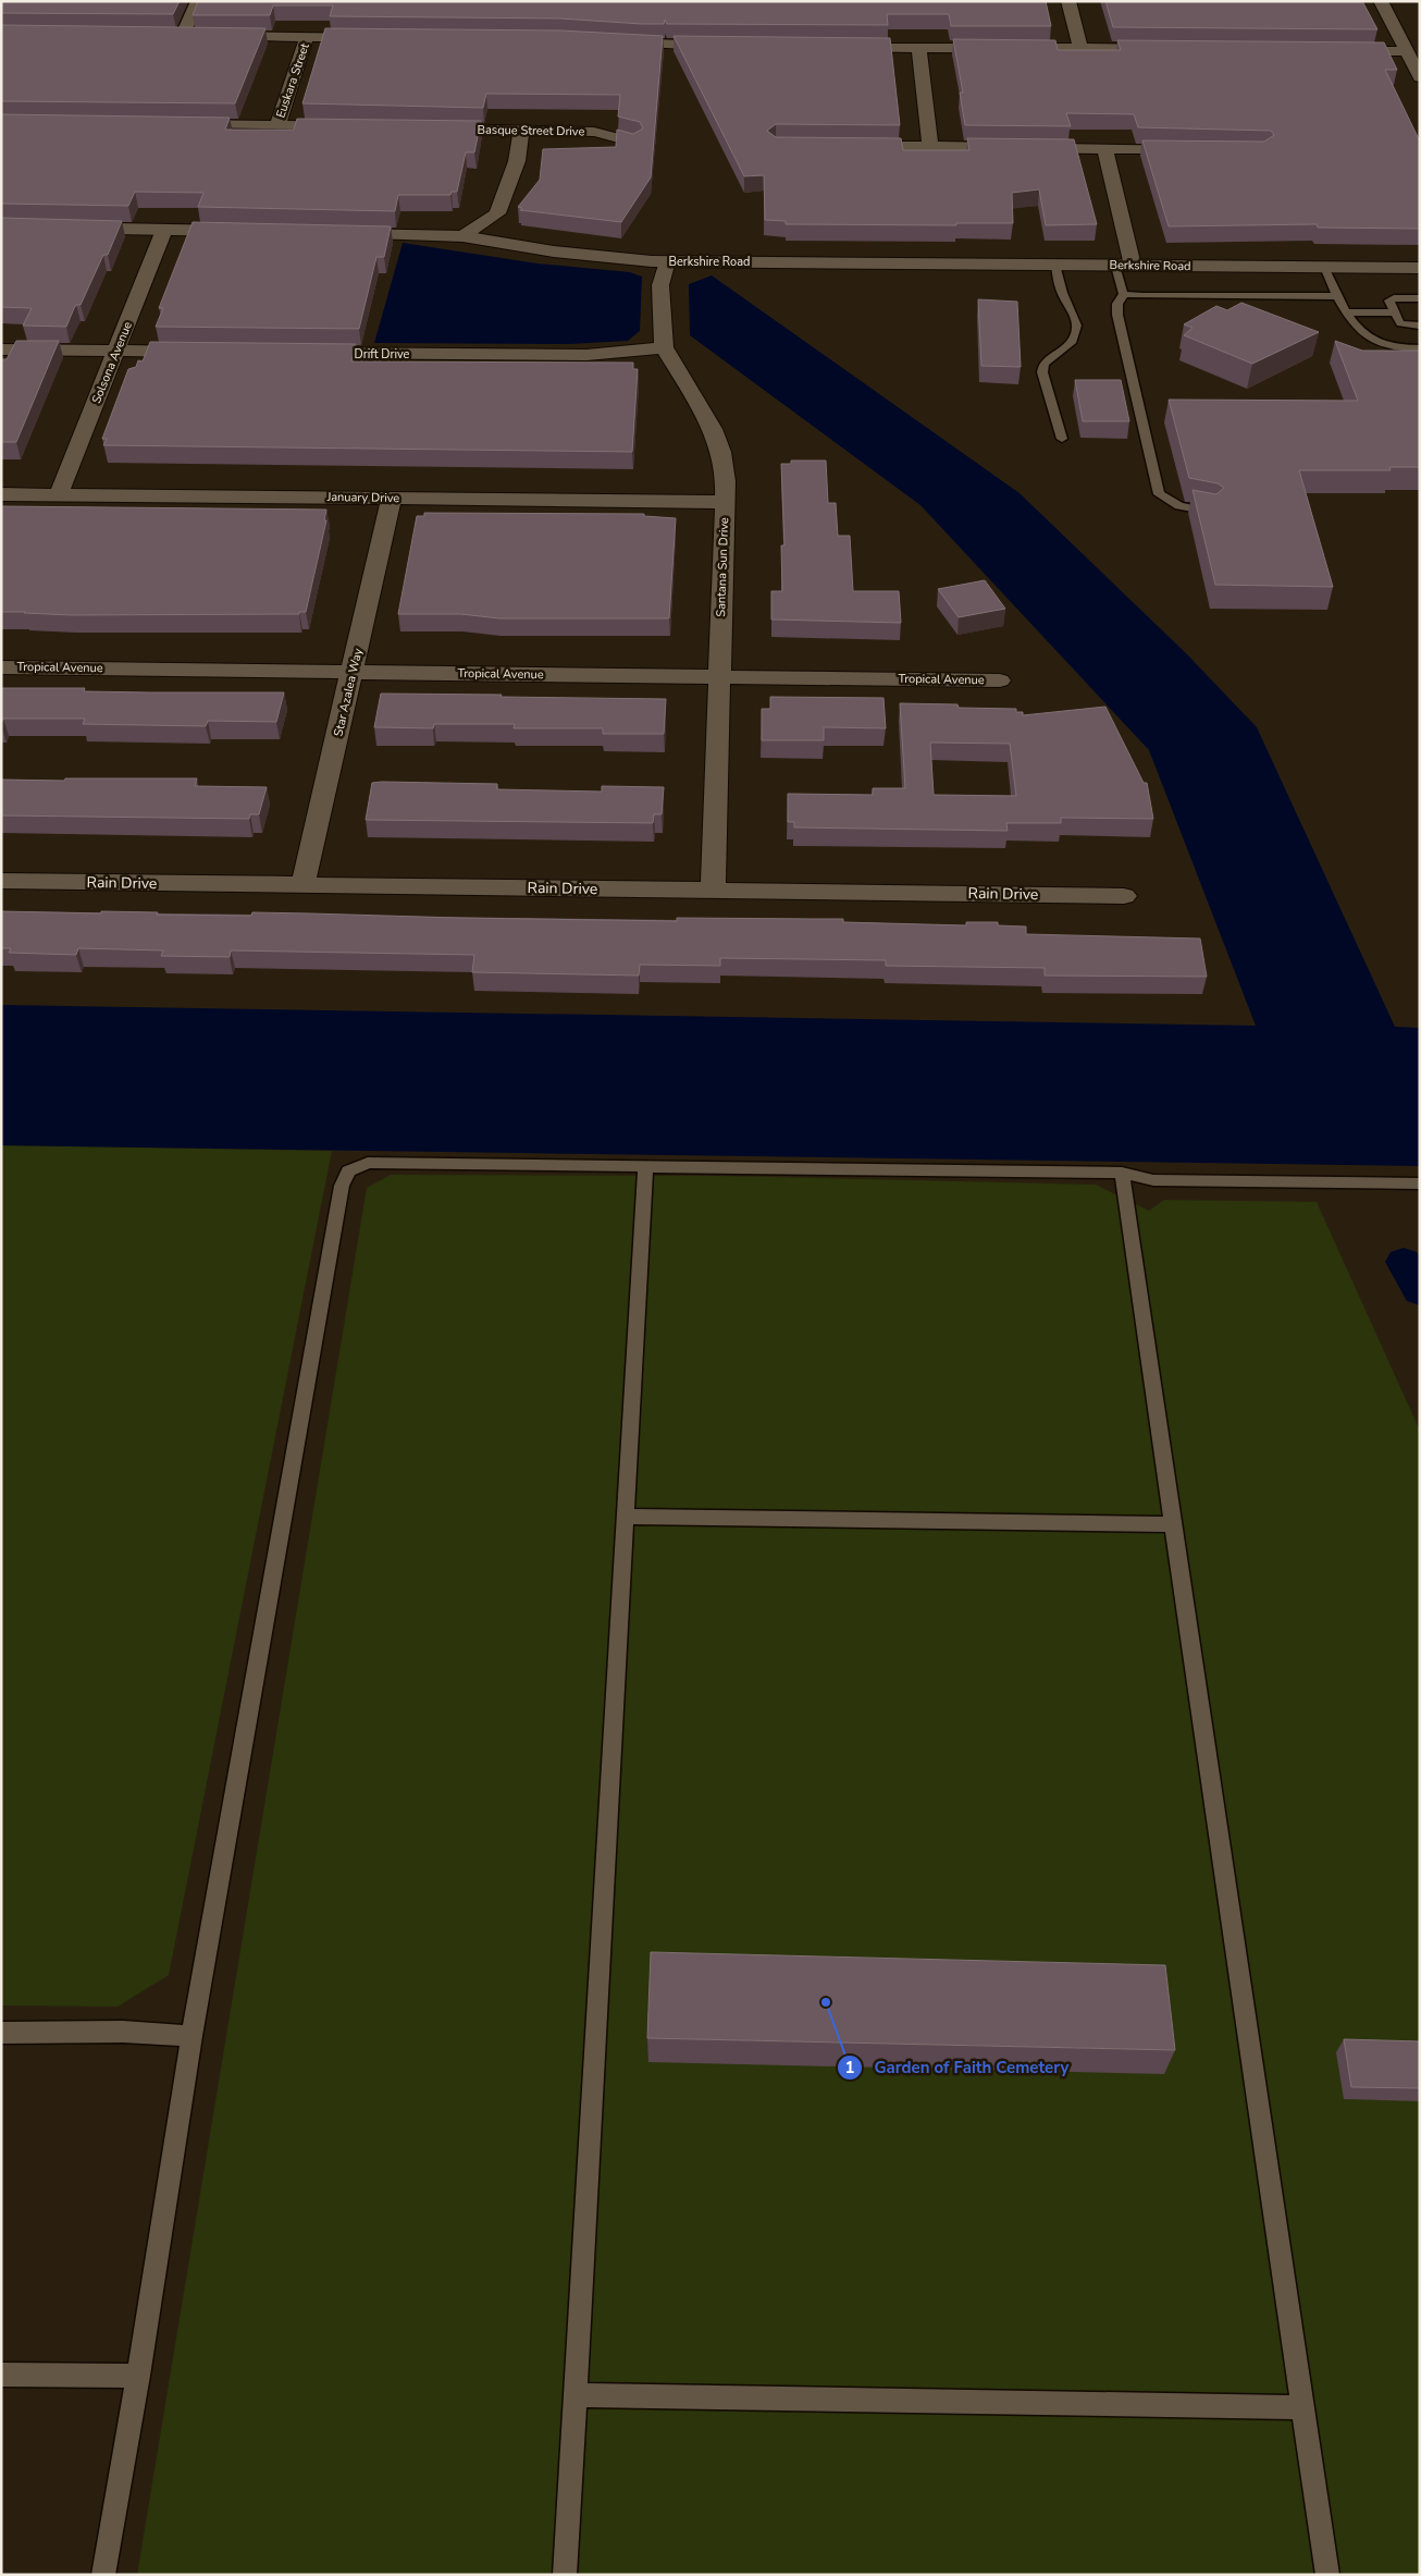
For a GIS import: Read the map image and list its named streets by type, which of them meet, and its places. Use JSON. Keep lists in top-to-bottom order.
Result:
{
  "streets": {
    "street": [
      "Euskara Street",
      "Basque Street Drive",
      "Berkshire Road",
      "Drift Drive",
      "Solsona Avenue",
      "January Drive",
      "Santana Sun Drive",
      "Tropical Avenue",
      "Star Azalea Way",
      "Rain Drive"
    ]
  },
  "crossings": [
    ["Berkshire Road", "Santana Sun Drive"],
    ["Drift Drive", "Santana Sun Drive"],
    ["Solsona Avenue", "January Drive"],
    ["January Drive", "Santana Sun Drive"],
    ["January Drive", "Star Azalea Way"],
    ["Santana Sun Drive", "Tropical Avenue"],
    ["Santana Sun Drive", "Rain Drive"],
    ["Tropical Avenue", "Star Azalea Way"],
    ["Star Azalea Way", "Rain Drive"]
  ],
  "places": ["Garden of Faith Cemetery"]
}
